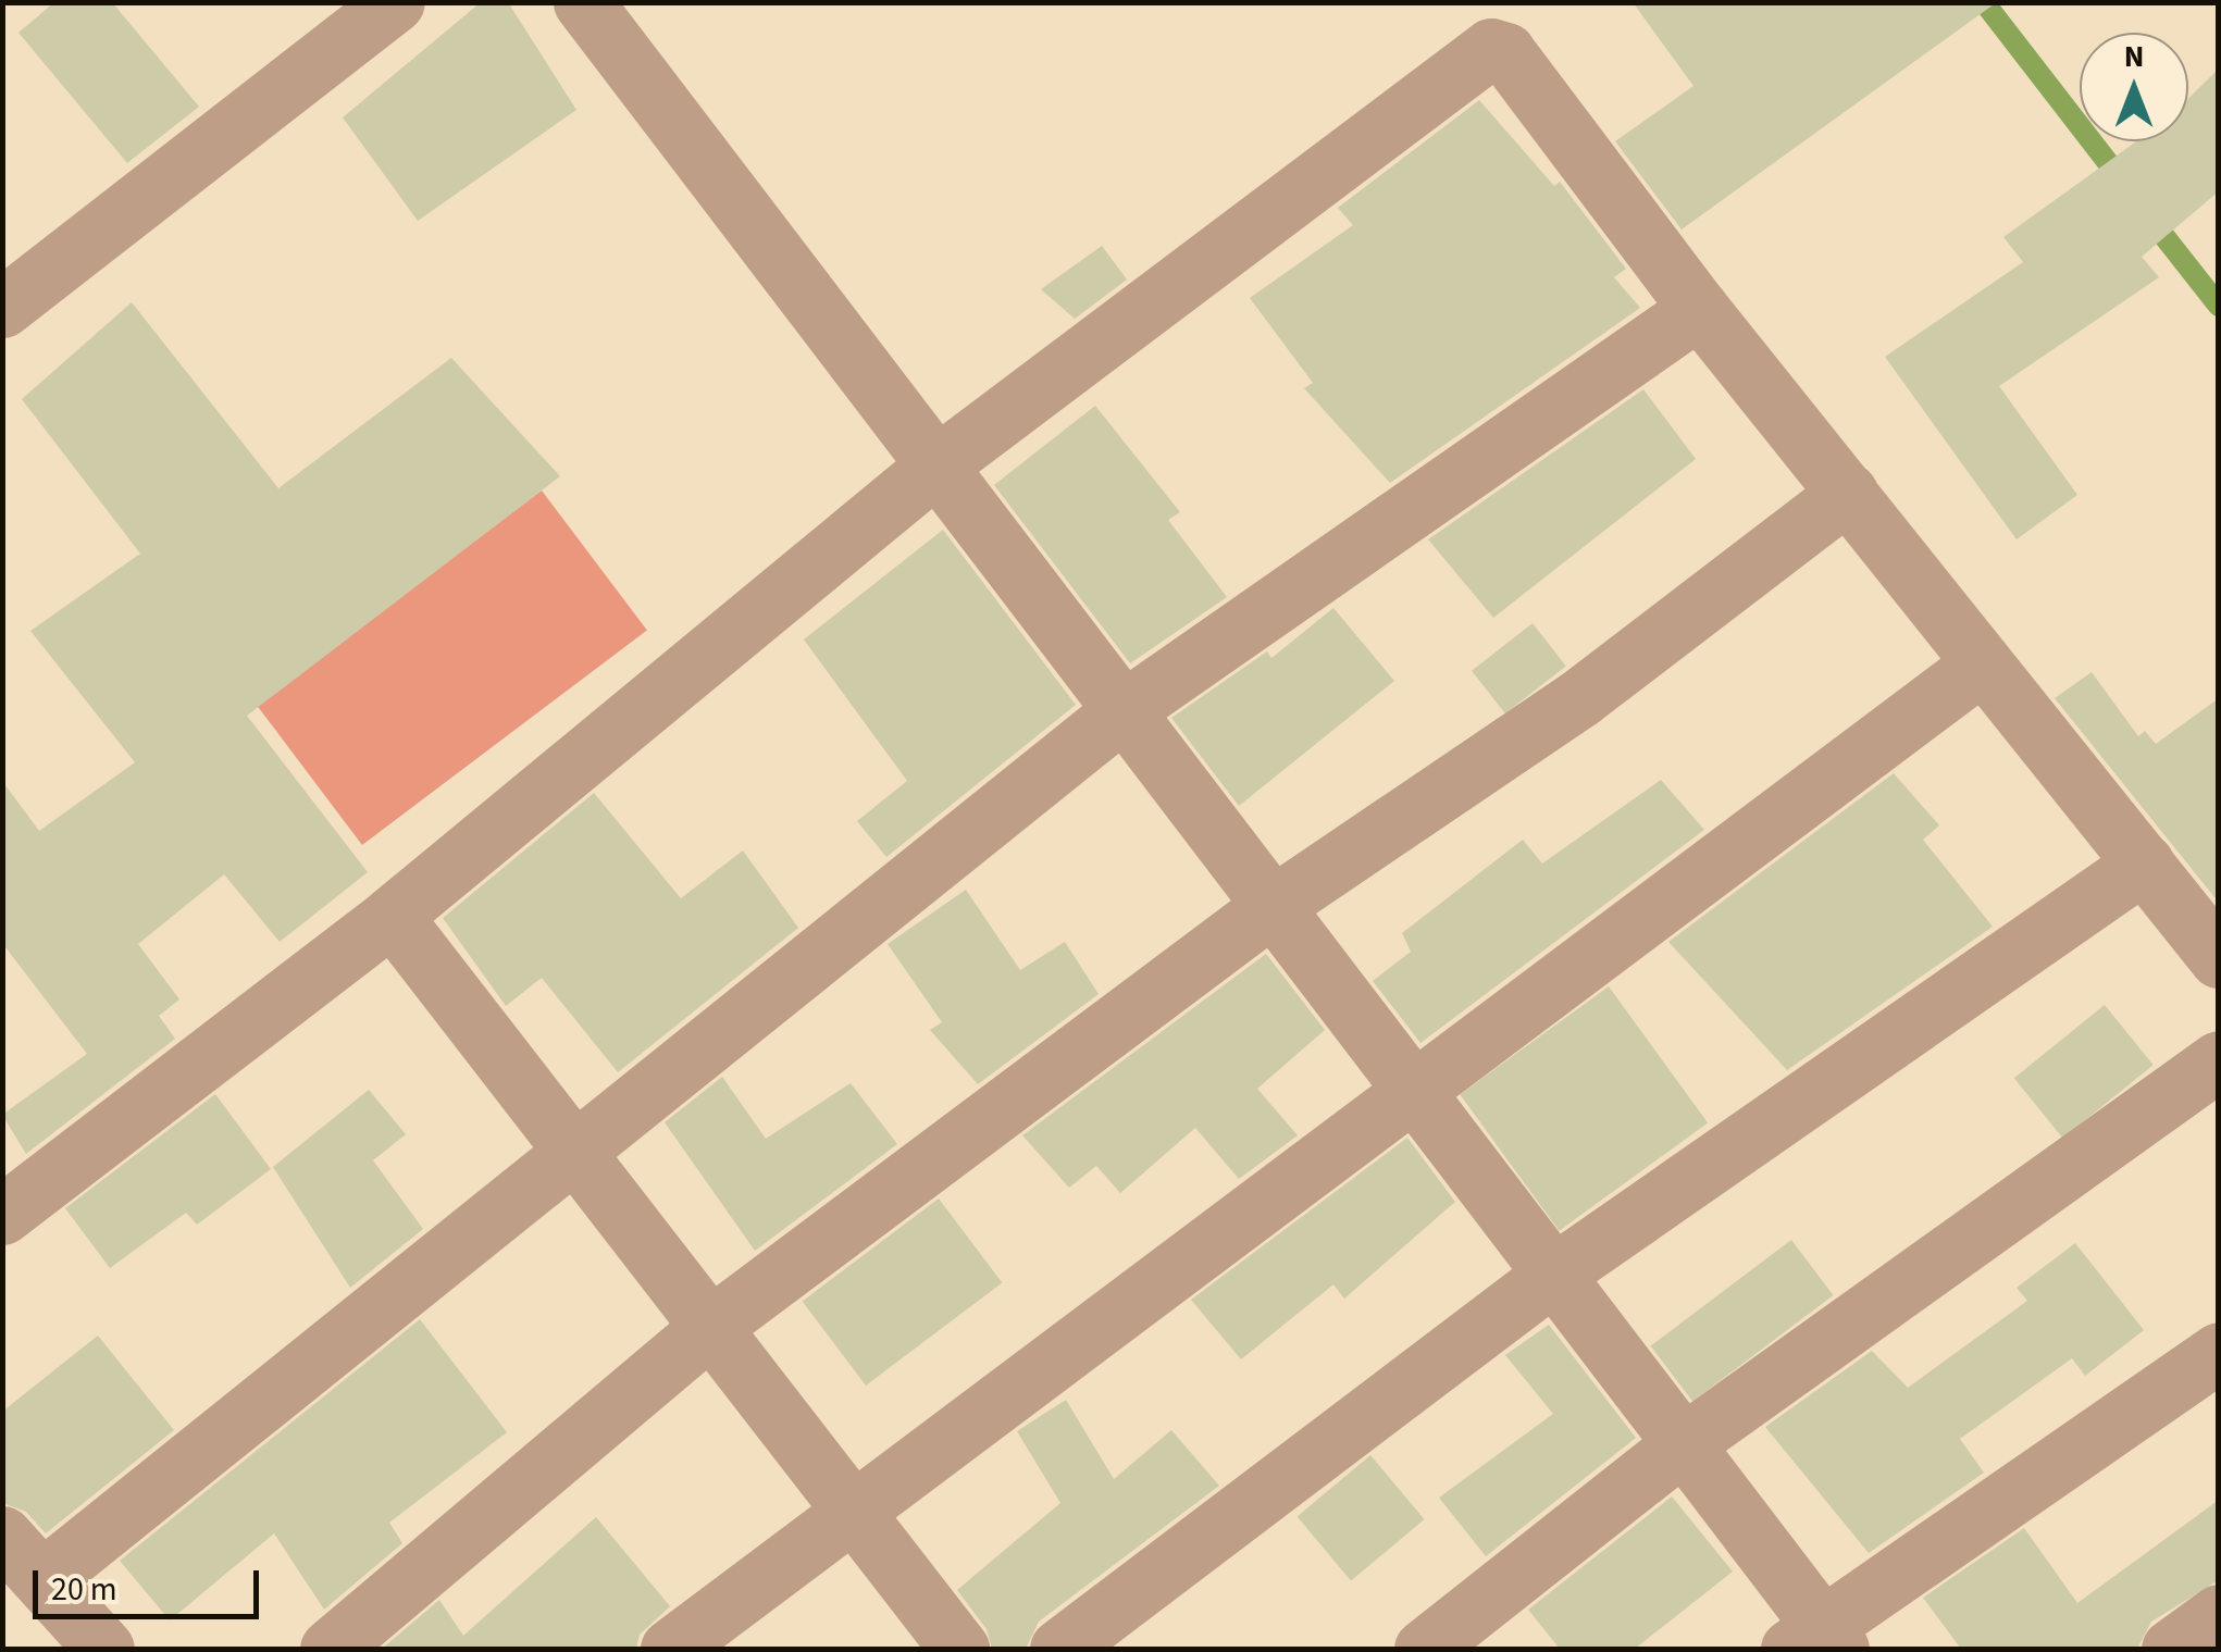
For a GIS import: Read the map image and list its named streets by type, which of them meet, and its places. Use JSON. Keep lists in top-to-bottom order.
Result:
{
  "scale_bar": "20 m",
  "north": "top"
}
